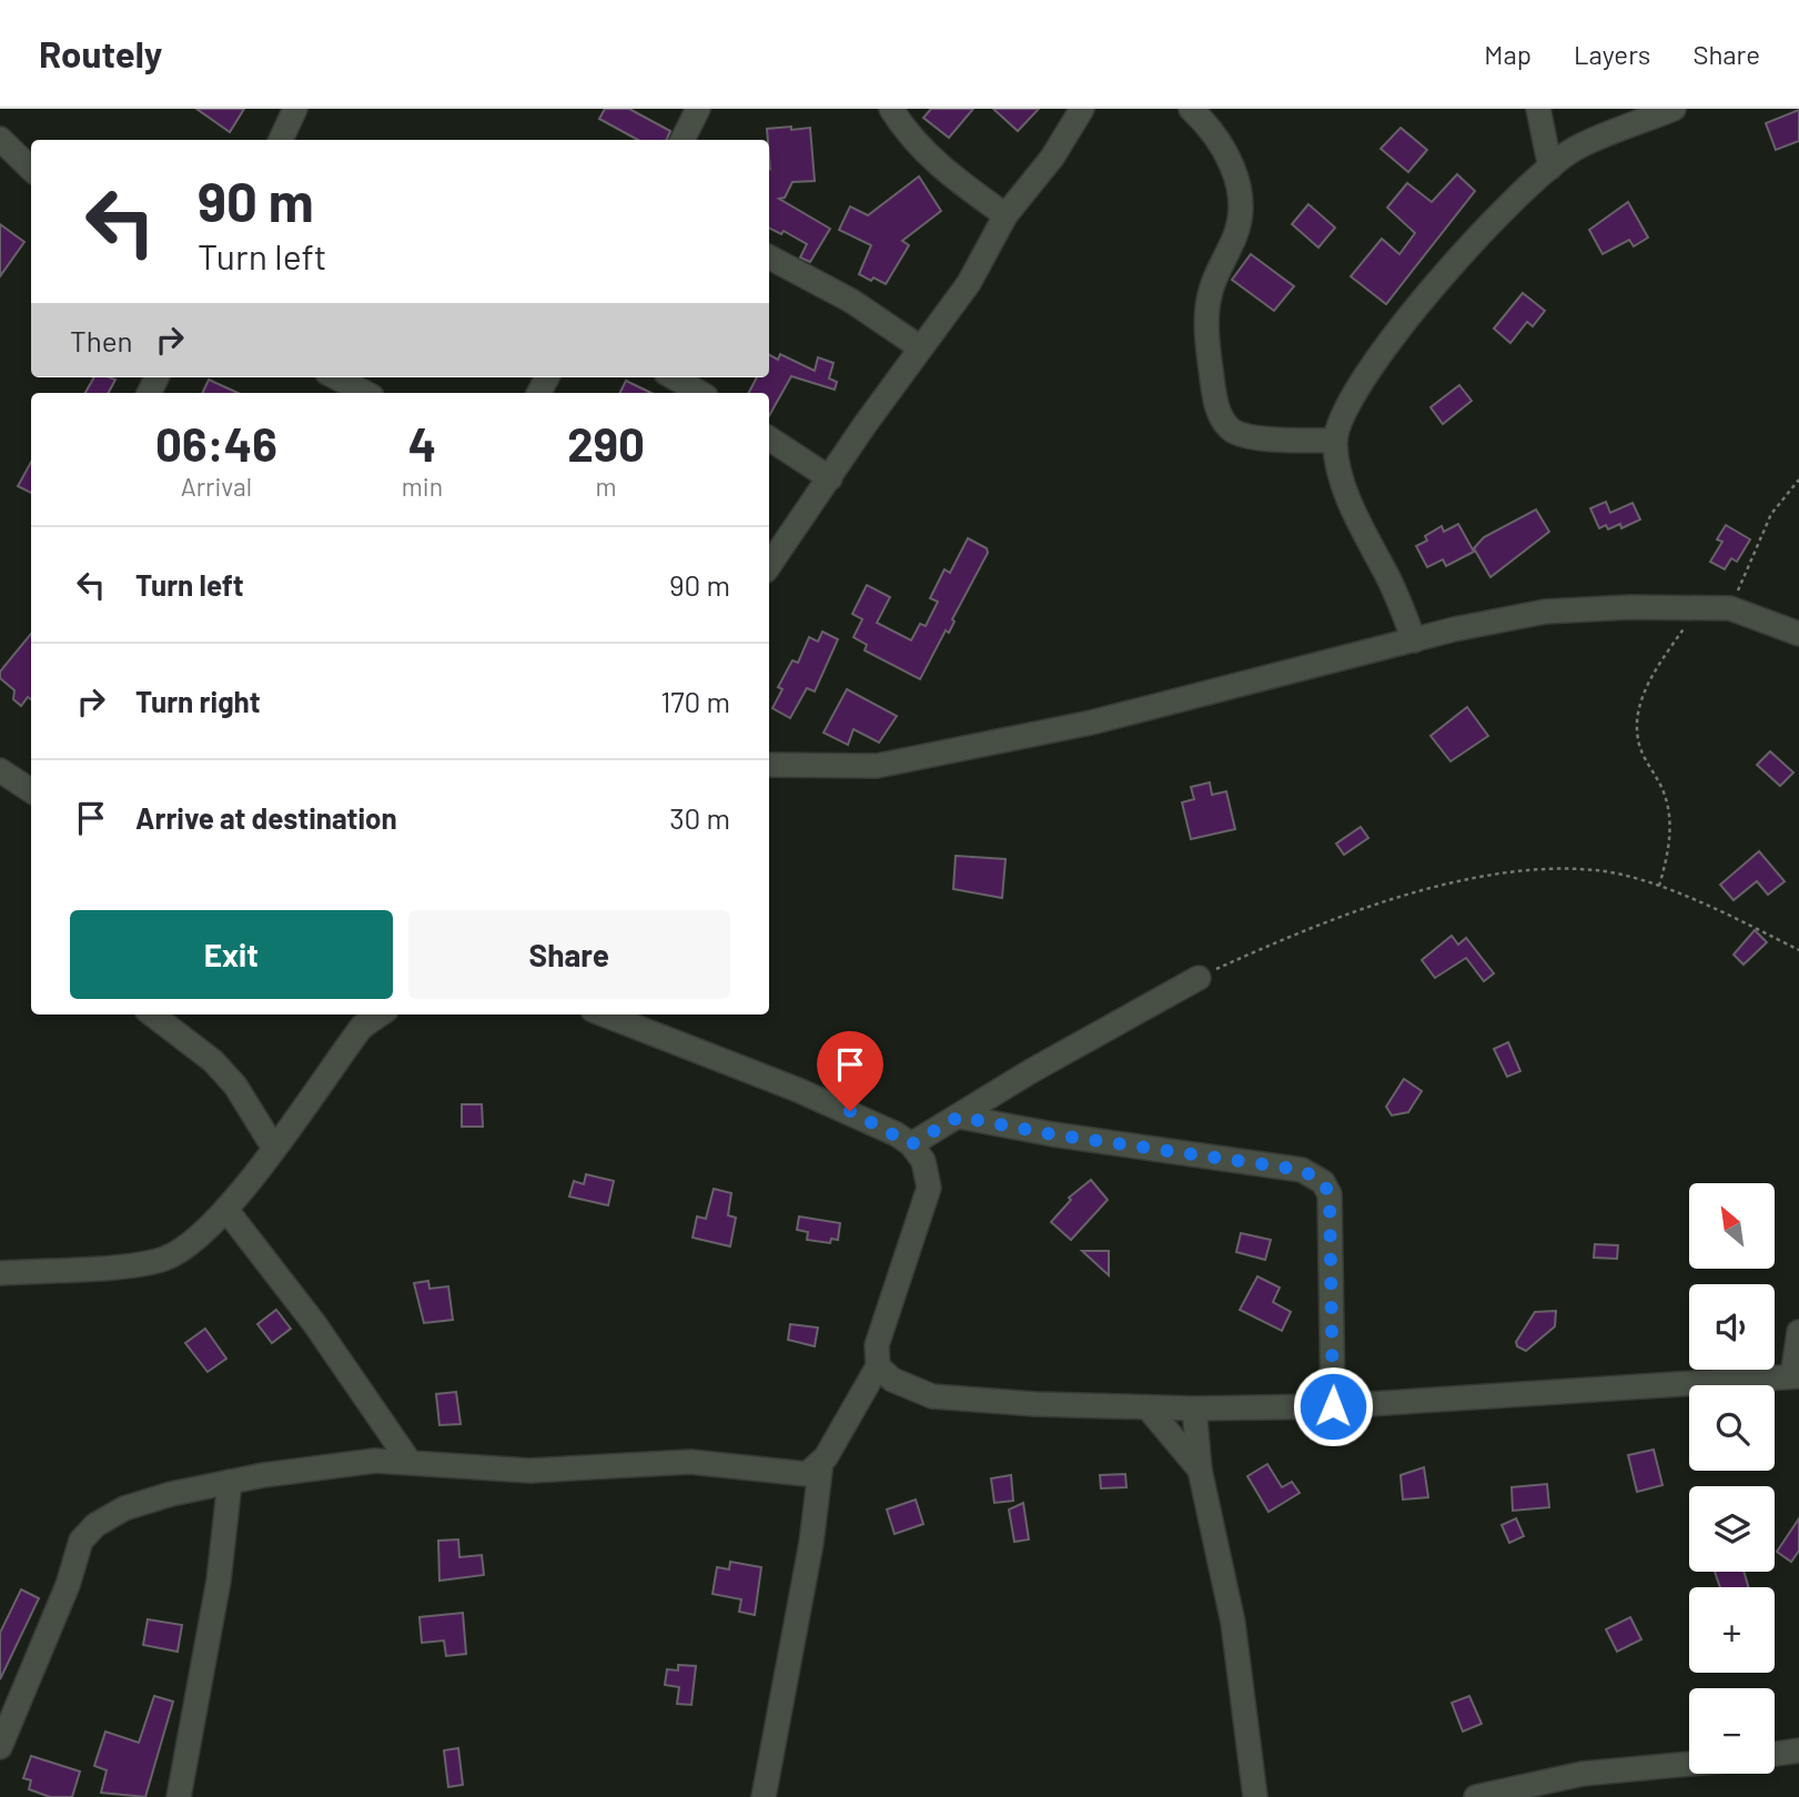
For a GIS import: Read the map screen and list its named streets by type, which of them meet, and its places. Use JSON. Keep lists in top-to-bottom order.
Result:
{
  "north": "top left",
  "page": {
    "header": "Routely",
    "nav": ["Map", "Layers", "Share"],
    "turn": ["90 m", "Turn left"],
    "then": "Then",
    "eta": [
      "06:46",
      "Arrival",
      "4",
      "min",
      "290",
      "m"
    ],
    "list": [
      {
        "name": "Turn left",
        "value": "90 m"
      },
      {
        "name": "Turn right",
        "value": "170 m"
      },
      {
        "name": "Arrive at destination",
        "value": "30 m"
      }
    ],
    "buttons": ["Exit", "Share"],
    "map_buttons": ["+", "−"]
  }
}
